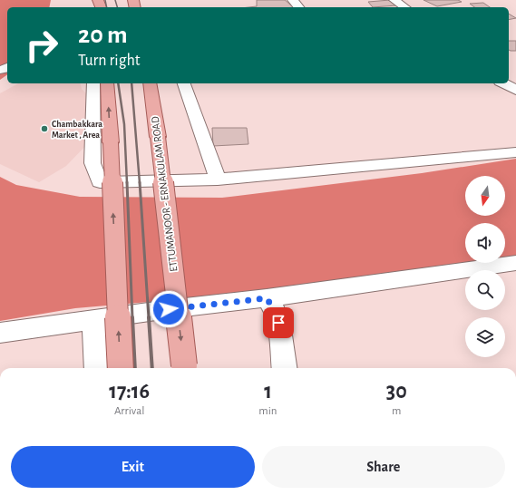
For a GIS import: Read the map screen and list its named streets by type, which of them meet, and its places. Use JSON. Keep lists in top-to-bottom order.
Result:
{
  "streets": {
    "main road": ["ETTUMANOOR - ERNAKULAM ROAD"]
  },
  "places": ["Chambakkara Market , Area"],
  "north": "bottom",
  "page": {
    "turn": ["20 m", "Turn right"],
    "eta": [
      "17:16",
      "Arrival",
      "1",
      "min",
      "30",
      "m"
    ],
    "buttons": ["Exit", "Share"]
  }
}
